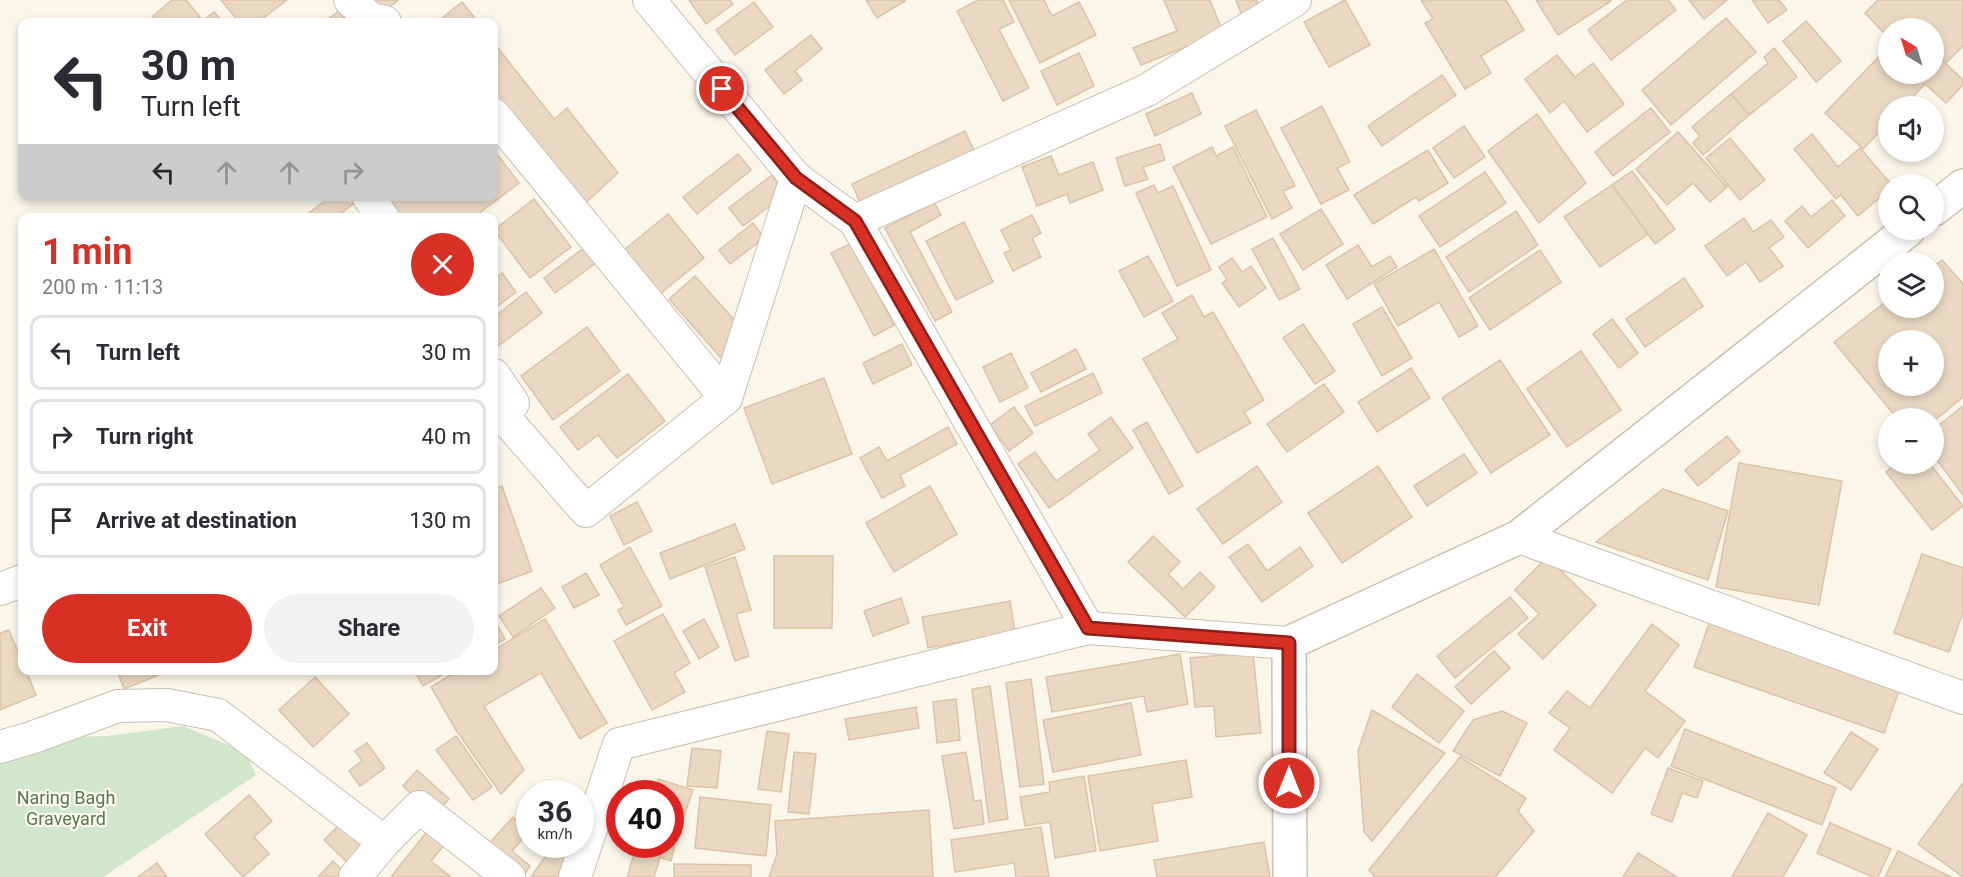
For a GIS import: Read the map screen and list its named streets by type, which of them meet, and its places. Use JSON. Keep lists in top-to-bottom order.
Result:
{
  "parks": ["Naring Bagh Graveyard"],
  "north": "top left",
  "page": {
    "map_buttons": ["+", "−"],
    "turn": ["30 m", "Turn left"],
    "heading": ["1 min", "200 m · 11:13"],
    "list": [
      {
        "name": "Turn left",
        "value": "30 m"
      },
      {
        "name": "Turn right",
        "value": "40 m"
      },
      {
        "name": "Arrive at destination",
        "value": "130 m"
      }
    ],
    "buttons": ["Exit", "Share"],
    "speed": "36 km/h",
    "limit": "40"
  }
}
